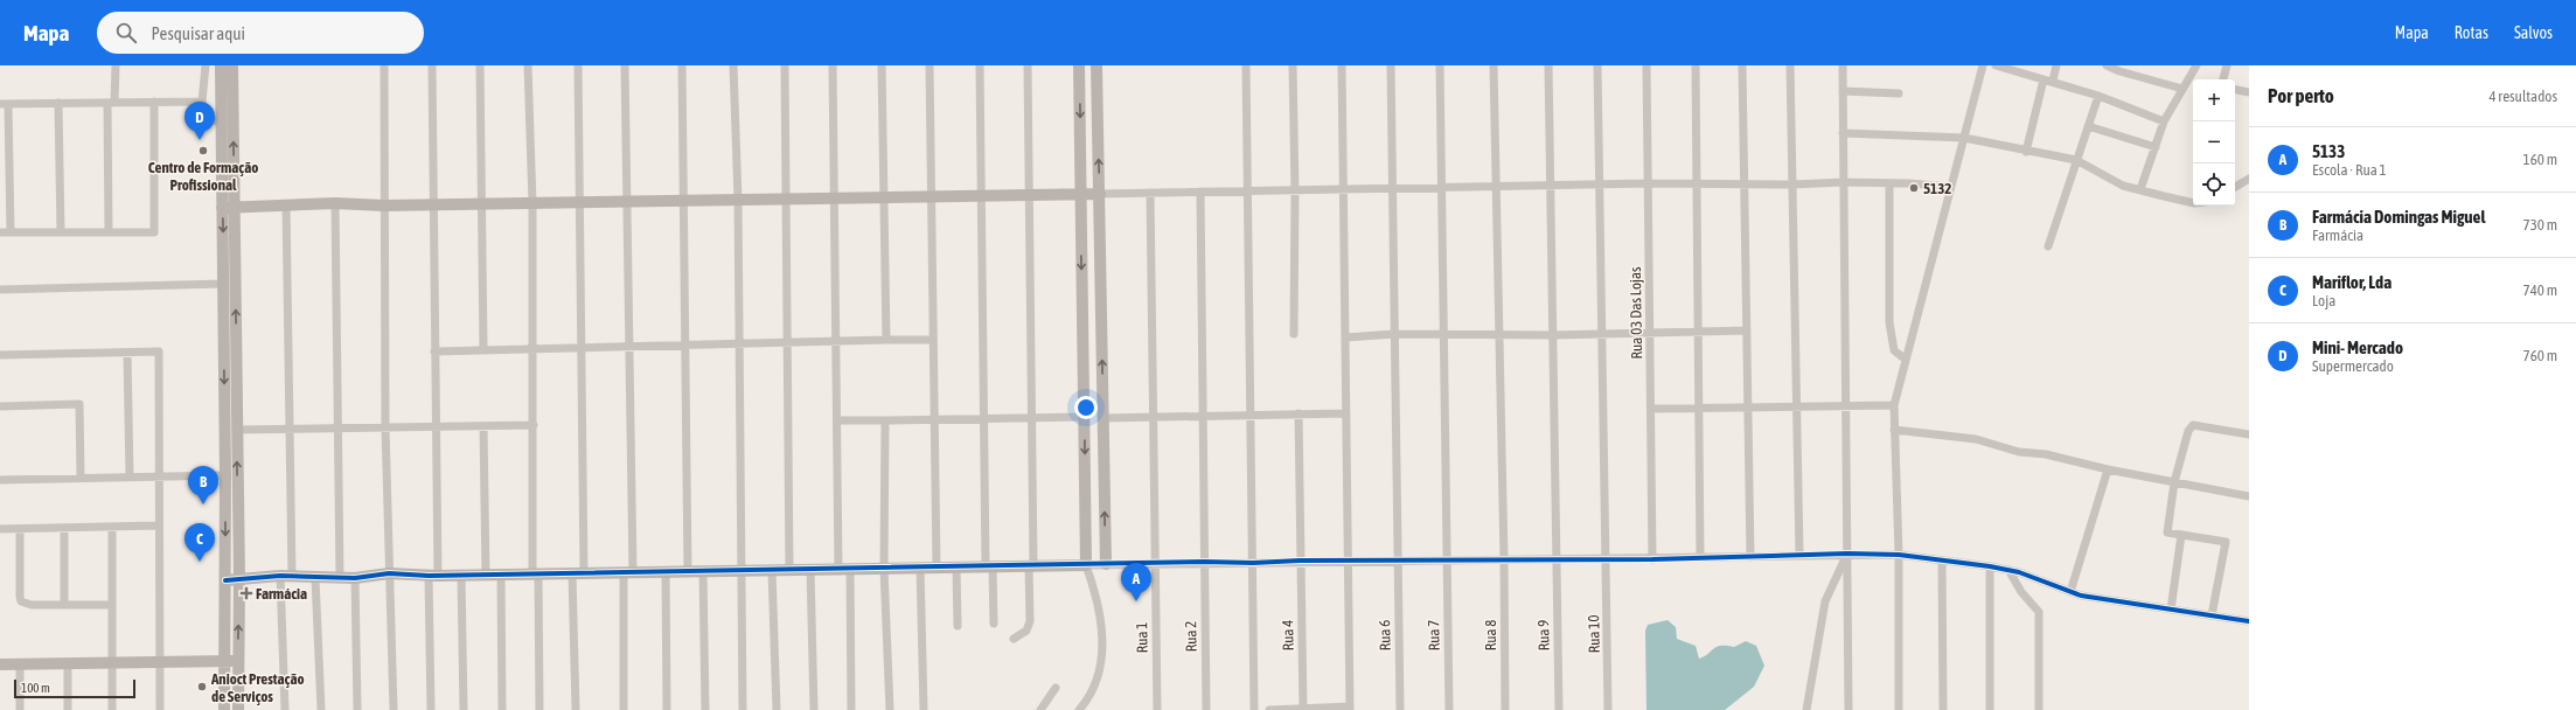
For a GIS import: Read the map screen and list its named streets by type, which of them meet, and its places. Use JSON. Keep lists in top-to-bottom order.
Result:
{
  "streets": {
    "street": [
      "Rua 03 Das Lojas",
      "Rua 10",
      "Rua 4",
      "Rua 6",
      "Rua 7",
      "Rua 8",
      "Rua 9",
      "Rua 2",
      "Rua 1"
    ]
  },
  "places": {
    "other": ["Centro de Formação Profissional", "5132", "Anioct Prestação de Serviços"],
    "health": ["Farmácia"]
  },
  "scale_bar": "100 m",
  "page": {
    "header": "Mapa",
    "search": "Pesquisar aqui",
    "nav": ["Mapa", "Rotas", "Salvos"],
    "heading": ["Por perto", "4 resultados"],
    "map_buttons": ["+", "−"],
    "pins": [
      "D",
      "B",
      "C",
      "A"
    ],
    "list": [
      {
        "mark": "A",
        "name": "5133",
        "note": "Escola · Rua 1",
        "value": "160 m"
      },
      {
        "mark": "B",
        "name": "Farmácia Domingas Miguel",
        "note": "Farmácia",
        "value": "730 m"
      },
      {
        "mark": "C",
        "name": "Mariflor, Lda",
        "note": "Loja",
        "value": "740 m"
      },
      {
        "mark": "D",
        "name": "Mini- Mercado",
        "note": "Supermercado",
        "value": "760 m"
      }
    ],
    "scale": "100 m"
  }
}
